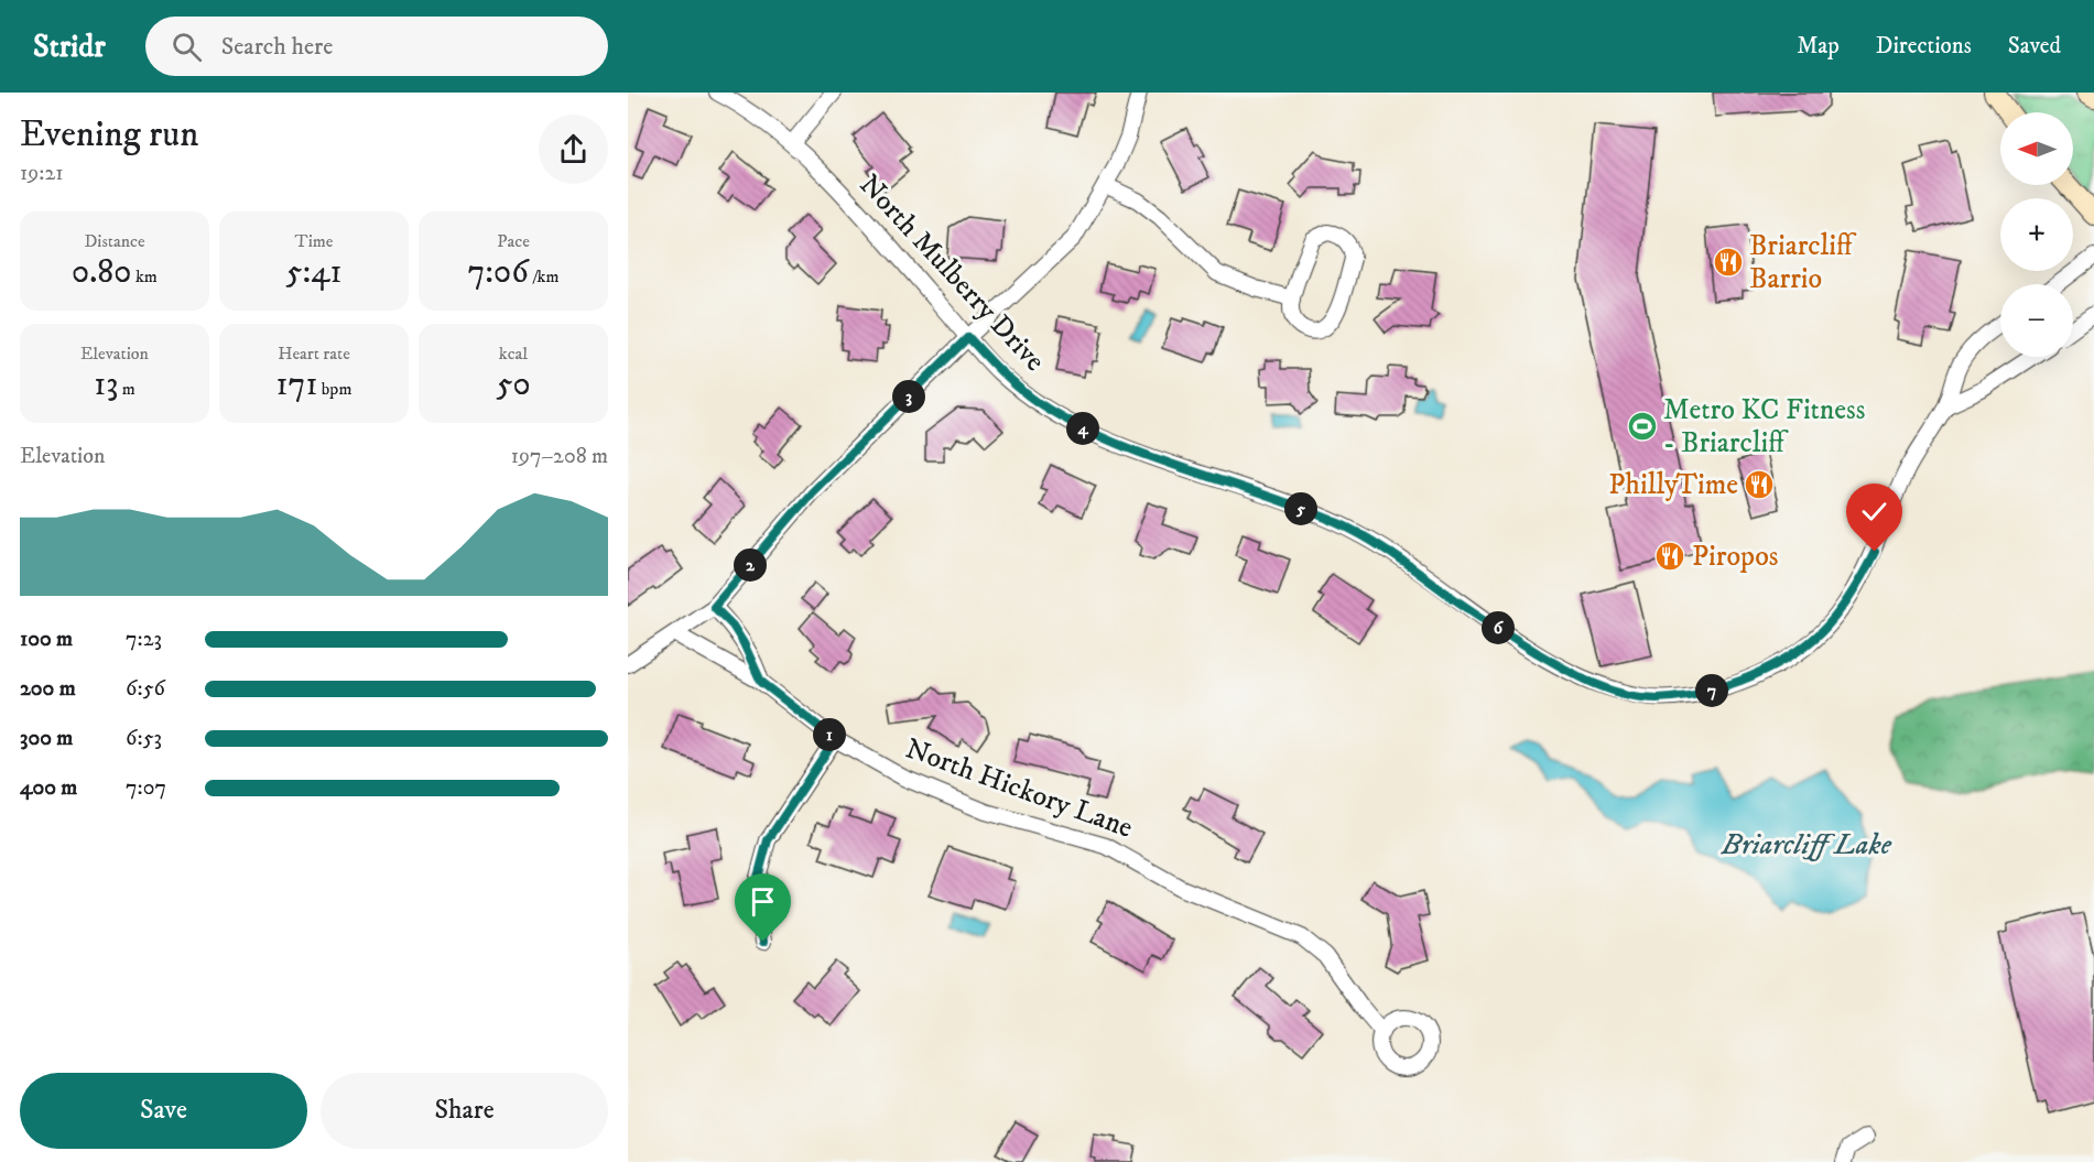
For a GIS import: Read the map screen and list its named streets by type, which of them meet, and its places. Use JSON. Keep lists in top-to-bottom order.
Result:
{
  "streets": {
    "street": ["North Mulberry Drive", "North Hickory Lane"]
  },
  "water": ["Briarcliff Lake"],
  "places": {
    "restaurant": ["Briarcliff Barrio", "PhillyTime", "Piropos"],
    "sports": ["Metro KC Fitness - Briarcliff"]
  },
  "north": "left",
  "page": {
    "header": "Stridr",
    "search": "Search here",
    "nav": ["Map", "Directions", "Saved"],
    "heading": ["Evening run", "19:21"],
    "map_buttons": ["+", "−"],
    "stats": [
      ["Distance", "0.80 km"],
      ["Time", "5:41"],
      ["Pace", "7:06 /km"],
      ["Elevation", "13 m"],
      ["Heart rate", "171 bpm"],
      ["kcal", "50"]
    ],
    "pins": [
      "3",
      "4",
      "5",
      "2",
      "6",
      "7",
      "1"
    ],
    "chart": ["Elevation", "197–208 m"],
    "list": [
      {
        "name": "100 m",
        "note": "7:23"
      },
      {
        "name": "200 m",
        "note": "6:56"
      },
      {
        "name": "300 m",
        "note": "6:53"
      },
      {
        "name": "400 m",
        "note": "7:07"
      }
    ],
    "buttons": ["Save", "Share"]
  }
}
